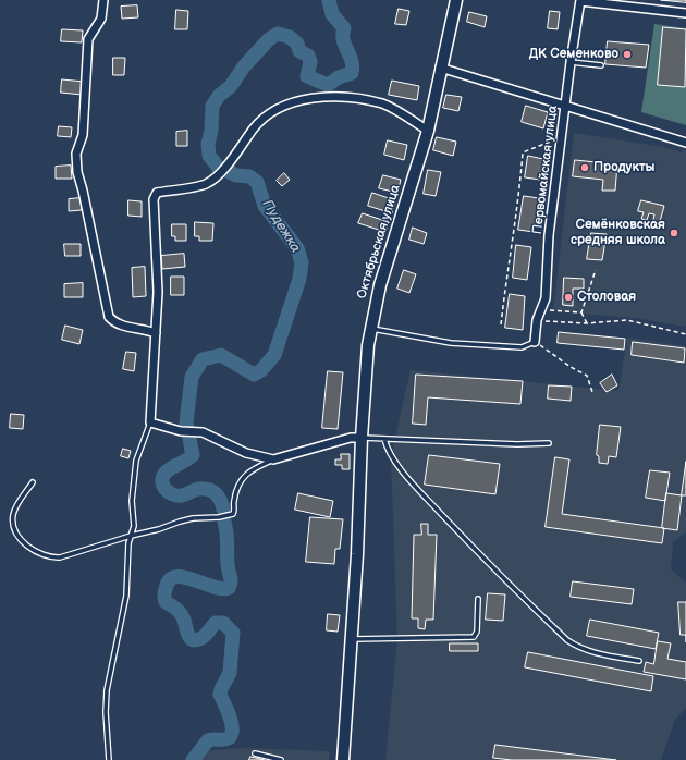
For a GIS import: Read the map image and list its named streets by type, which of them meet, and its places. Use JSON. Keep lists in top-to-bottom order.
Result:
{
  "streets": {
    "street": ["Первомайская улица", "Октябрьская улица"]
  },
  "water": ["Пудежка"],
  "places": [
    "ДК Семенково",
    "Продукты",
    "Семёнковская средняя школа",
    "Столовая"
  ]
}
